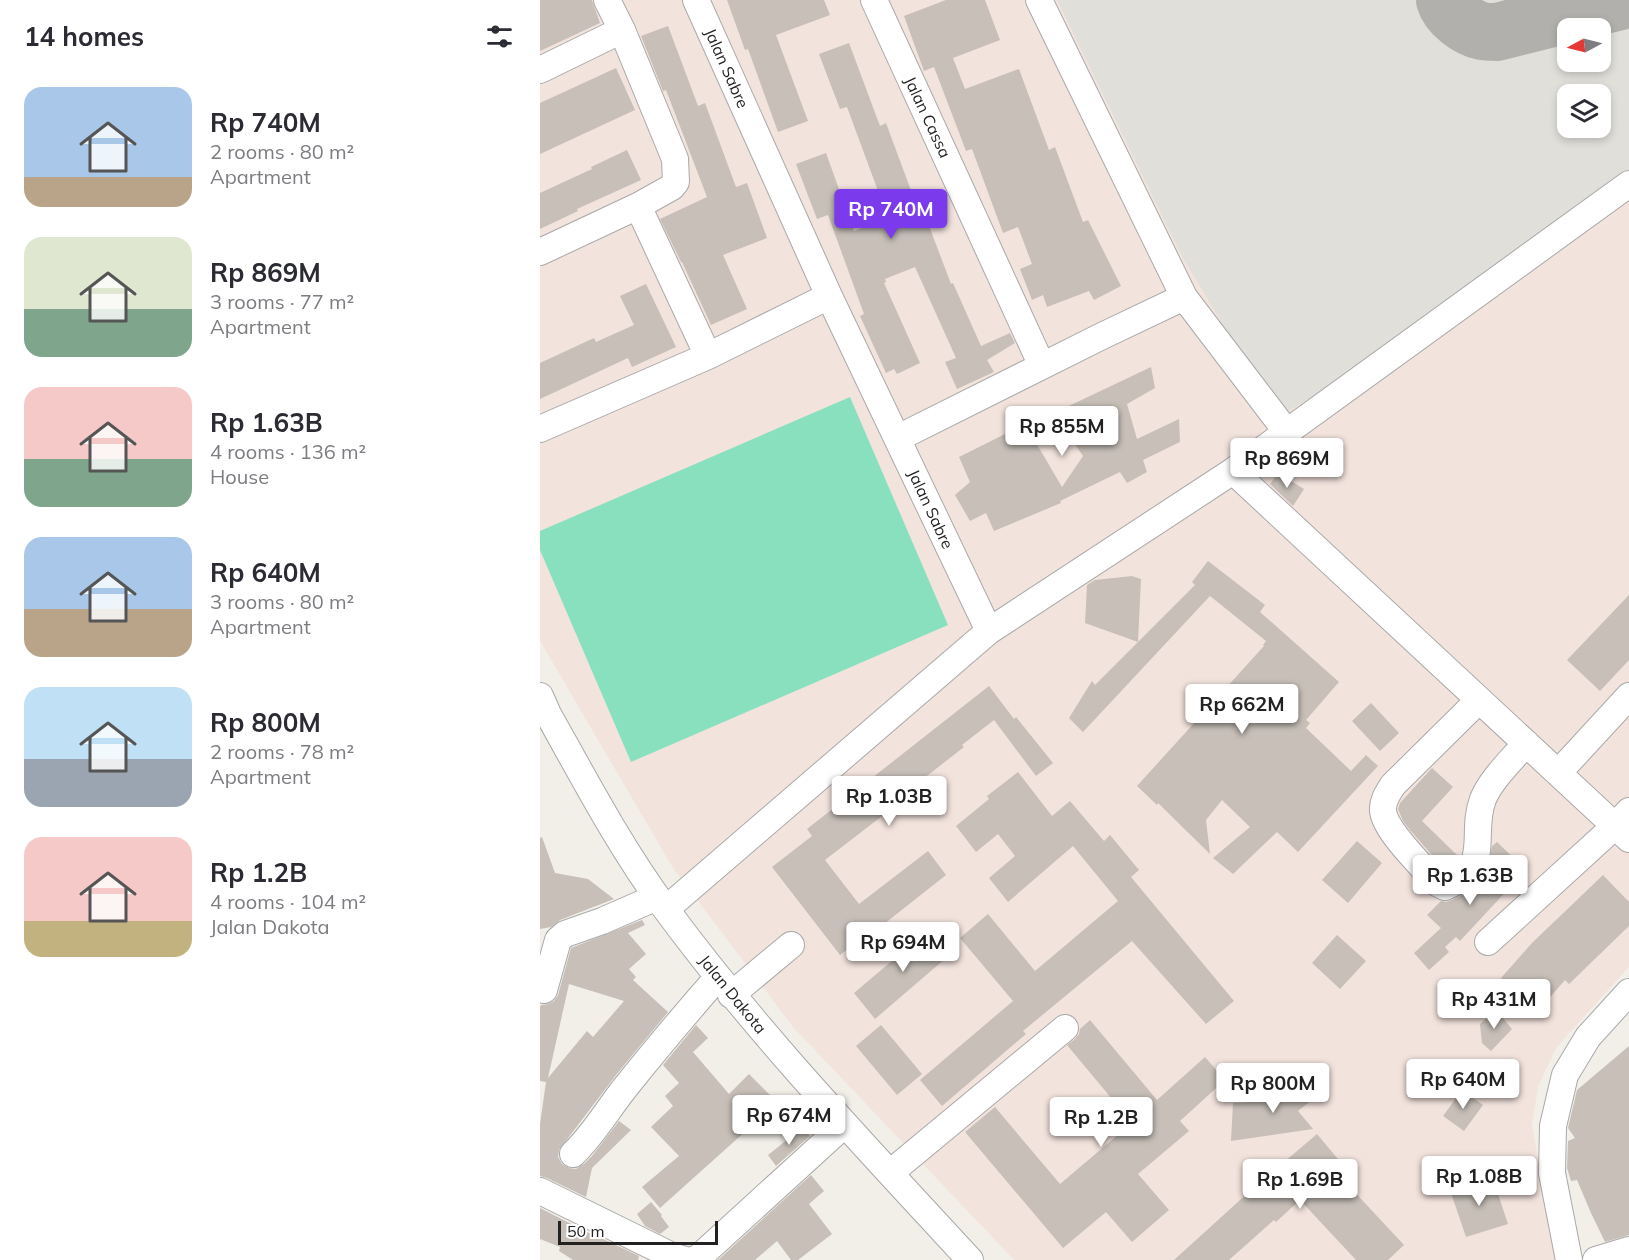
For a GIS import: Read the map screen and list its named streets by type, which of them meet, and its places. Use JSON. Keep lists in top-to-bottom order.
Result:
{
  "streets": {
    "street": ["Jalan Sabre", "Jalan Cassa", "Jalan Dakota"]
  },
  "scale_bar": "50 m",
  "north": "left",
  "page": {
    "heading": "14 homes",
    "list": [
      {
        "name": "Rp 740M",
        "note": "2 rooms · 80 m² · Apartment"
      },
      {
        "name": "Rp 869M",
        "note": "3 rooms · 77 m² · Apartment"
      },
      {
        "name": "Rp 1.63B",
        "note": "4 rooms · 136 m² · House"
      },
      {
        "name": "Rp 640M",
        "note": "3 rooms · 80 m² · Apartment"
      },
      {
        "name": "Rp 800M",
        "note": "2 rooms · 78 m² · Apartment"
      },
      {
        "name": "Rp 1.2B",
        "note": "4 rooms · 104 m² · Jalan Dakota"
      }
    ],
    "price": [
      "Rp 740M",
      "Rp 855M",
      "Rp 869M",
      "Rp 662M",
      "Rp 1.03B",
      "Rp 1.63B",
      "Rp 694M",
      "Rp 431M",
      "Rp 640M",
      "Rp 800M",
      "Rp 674M",
      "Rp 1.2B",
      "Rp 1.08B",
      "Rp 1.69B"
    ],
    "scale": "50 m"
  }
}
